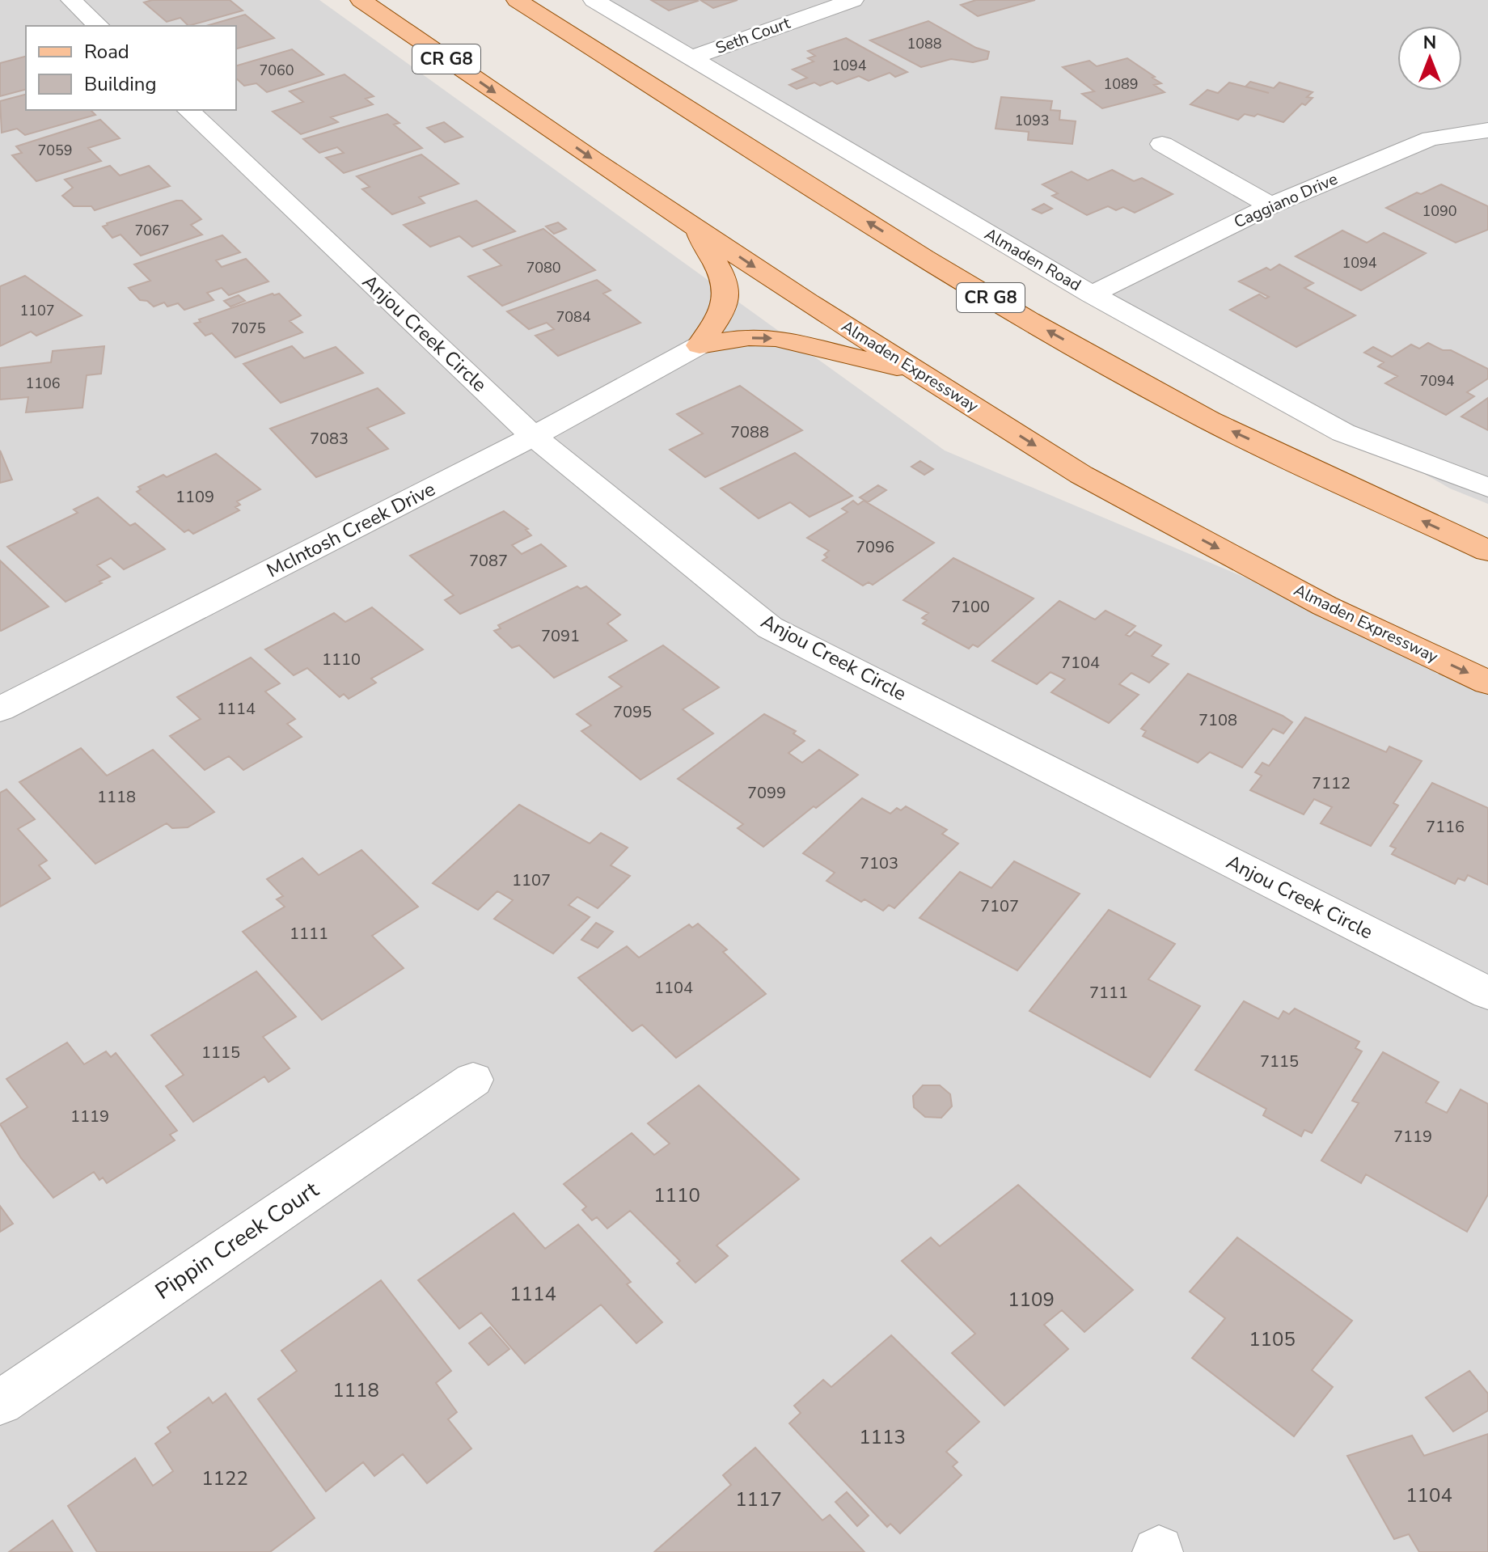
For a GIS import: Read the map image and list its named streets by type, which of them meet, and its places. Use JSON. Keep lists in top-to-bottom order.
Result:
{
  "streets": {
    "main road": ["CR G8", "Almaden Expressway"],
    "street": [
      "Seth Court",
      "Caggiano Drive",
      "Almaden Road",
      "Anjou Creek Circle",
      "McIntosh Creek Drive",
      "Pippin Creek Court"
    ]
  },
  "crossings": [
    ["Seth Court", "Almaden Road"],
    ["Caggiano Drive", "Almaden Road"],
    ["Anjou Creek Circle", "McIntosh Creek Drive"]
  ],
  "house_numbers": [
    "1088",
    "1094",
    "7060",
    "1089",
    "1093",
    "7059",
    "1090",
    "7067",
    "1094",
    "7080",
    "1107",
    "7084",
    "7075",
    "7094",
    "1106",
    "7088",
    "7083",
    "1109",
    "7096",
    "7087",
    "7100",
    "7091",
    "1110",
    "7104",
    "1114",
    "7095",
    "7108",
    "7112",
    "7099",
    "1118",
    "7116",
    "7103",
    "1107",
    "7107",
    "1111",
    "1104",
    "7111",
    "1115",
    "7115",
    "1119",
    "7119",
    "1110",
    "1114",
    "1109",
    "1105",
    "1118",
    "1113",
    "1122",
    "1104",
    "1117"
  ],
  "legend": ["Road", "Building"],
  "north": "top"
}
